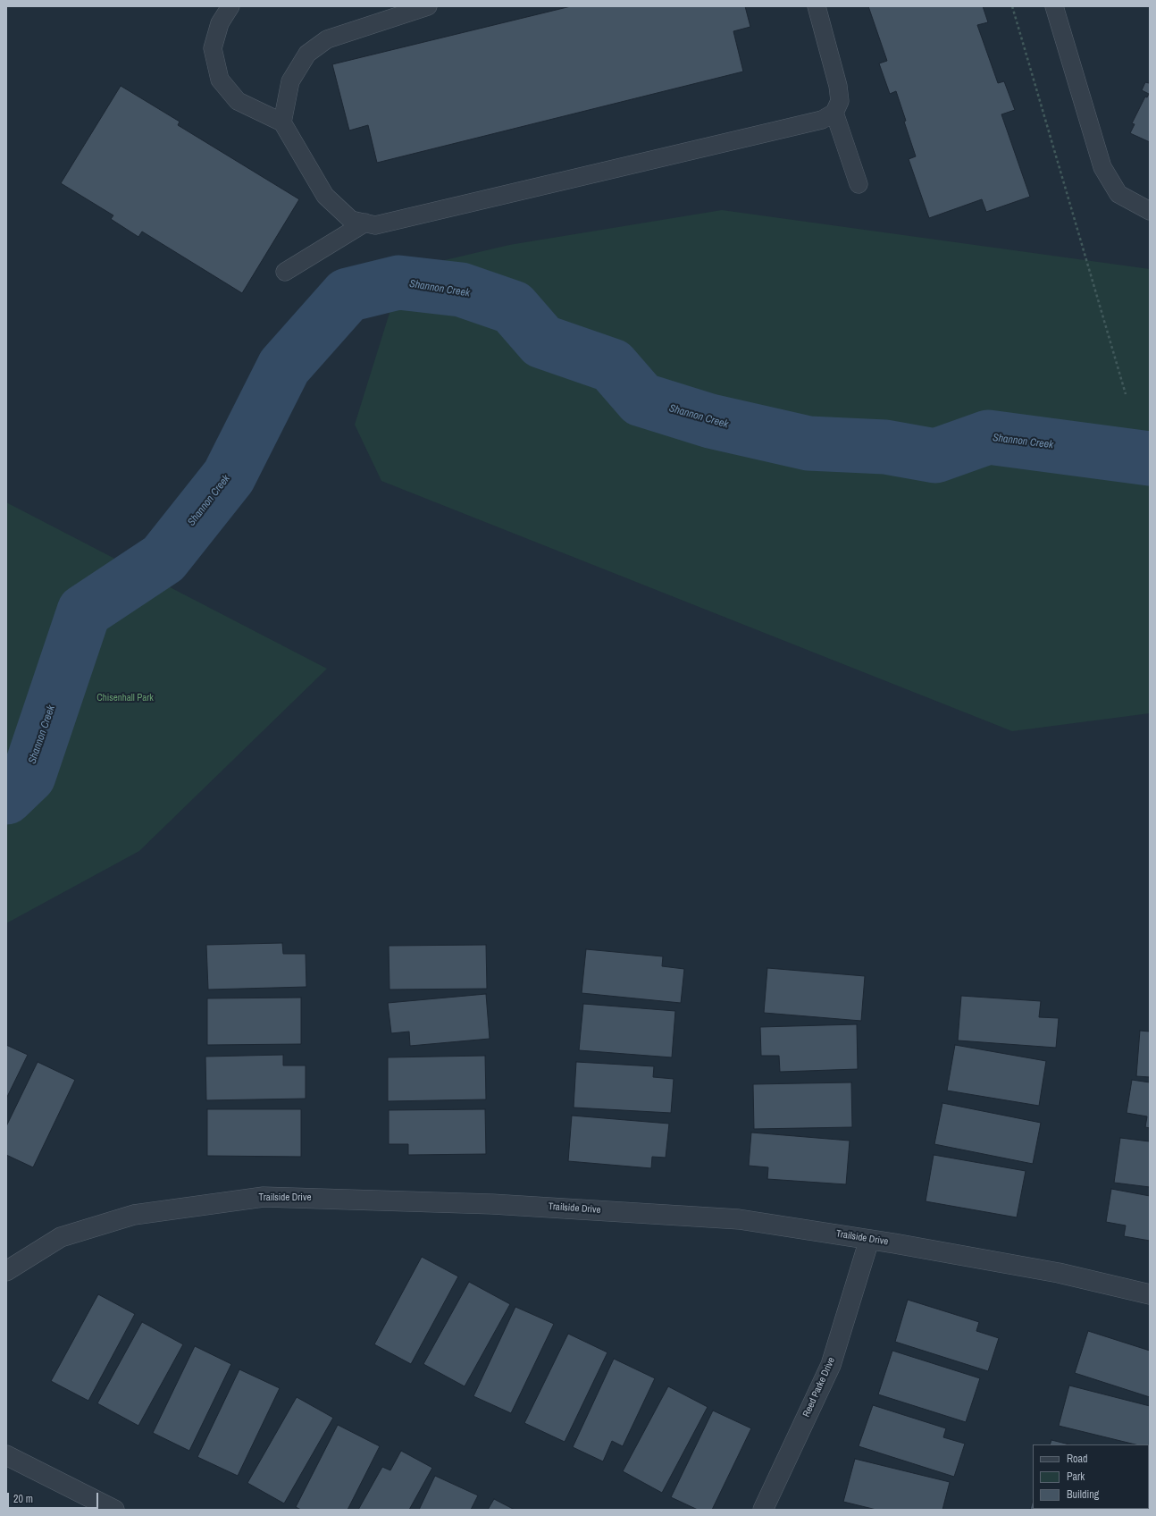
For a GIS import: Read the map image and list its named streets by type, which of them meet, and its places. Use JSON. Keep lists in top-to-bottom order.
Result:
{
  "streets": {
    "street": ["Trailside Drive", "Reed Parke Drive"]
  },
  "crossings": [
    ["Trailside Drive", "Reed Parke Drive"]
  ],
  "water": ["Shannon Creek"],
  "parks": ["Chisenhall Park"],
  "legend": ["Road", "Park", "Building"],
  "scale_bar": "20 m"
}
